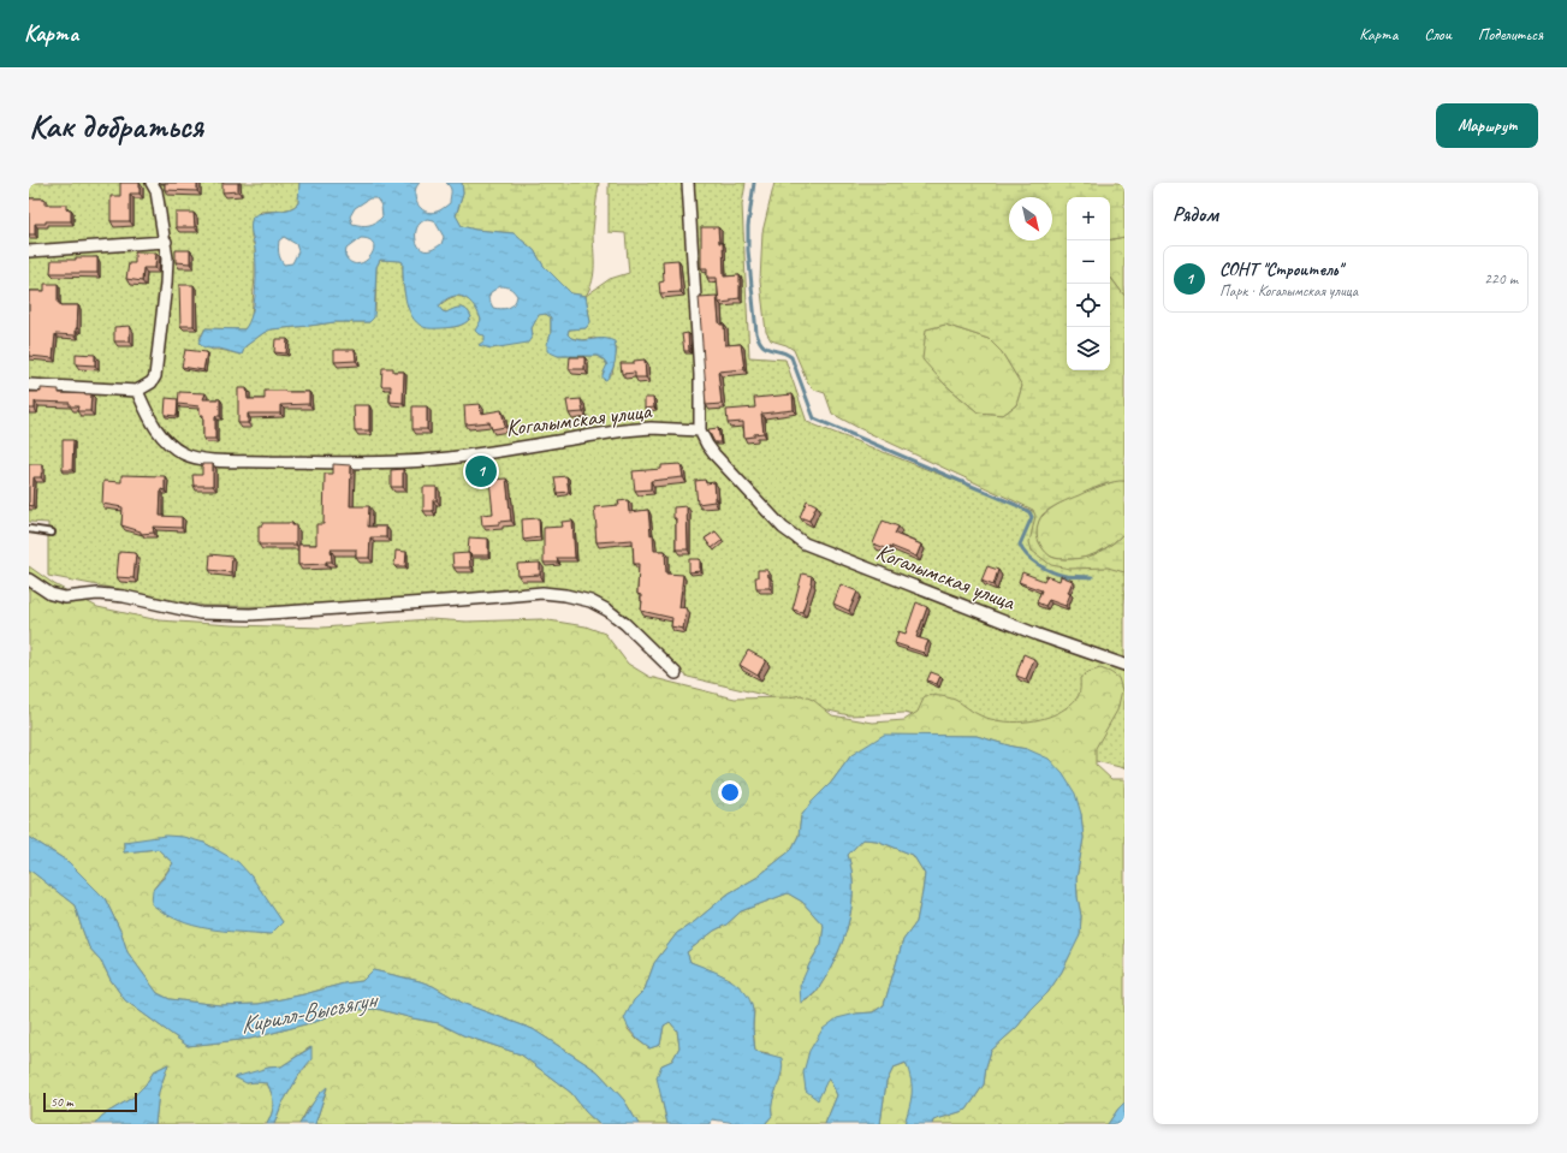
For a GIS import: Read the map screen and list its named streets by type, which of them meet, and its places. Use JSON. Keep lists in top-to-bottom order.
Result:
{
  "streets": {
    "street": ["Когалымская улица"]
  },
  "water": ["Кирилл-Высъягун"],
  "scale_bar": "50 m",
  "north": "bottom right",
  "page": {
    "header": "Карта",
    "nav": ["Карта", "Слои", "Поделиться"],
    "buttons": "Маршрут",
    "title": "Как добраться",
    "heading": "Рядом",
    "map_buttons": ["+", "−"],
    "list": [
      {
        "mark": "1",
        "name": "СОНТ \"Строитель\"",
        "note": "Парк · Когалымская улица",
        "value": "220 m"
      }
    ],
    "pins": "1",
    "scale": "50 m"
  }
}
